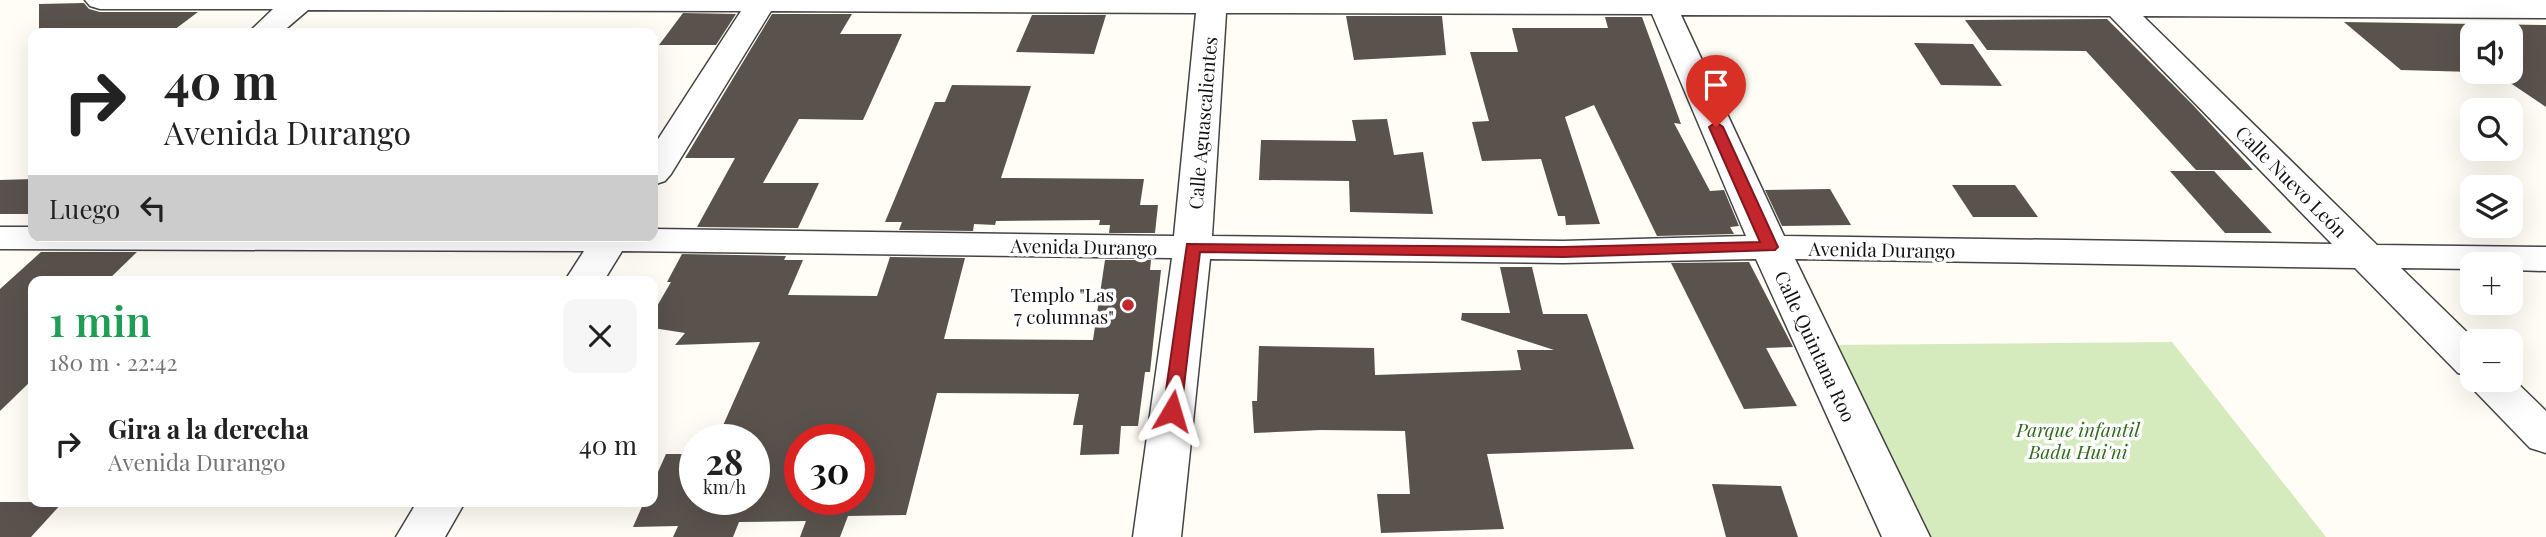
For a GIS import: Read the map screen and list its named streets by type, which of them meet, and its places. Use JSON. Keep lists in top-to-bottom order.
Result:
{
  "streets": {
    "street": [
      "Calle Aguascalientes",
      "Calle Nuevo León",
      "Avenida Durango",
      "Calle Quintana Roo"
    ]
  },
  "crossings": [
    ["Calle Aguascalientes", "Avenida Durango"],
    ["Calle Nuevo León", "Avenida Durango"],
    ["Avenida Durango", "Calle Quintana Roo"]
  ],
  "parks": ["Parque infantil Badu Hui'ni"],
  "places": ["Templo \"Las 7 columnas\""],
  "page": {
    "map_buttons": ["+", "−"],
    "turn": ["40 m", "Avenida Durango"],
    "then": "Luego",
    "heading": ["1 min", "180 m · 22:42"],
    "list": [
      {
        "name": "Gira a la derecha",
        "note": "Avenida Durango",
        "value": "40 m"
      }
    ],
    "speed": "28 km/h",
    "limit": "30"
  }
}
